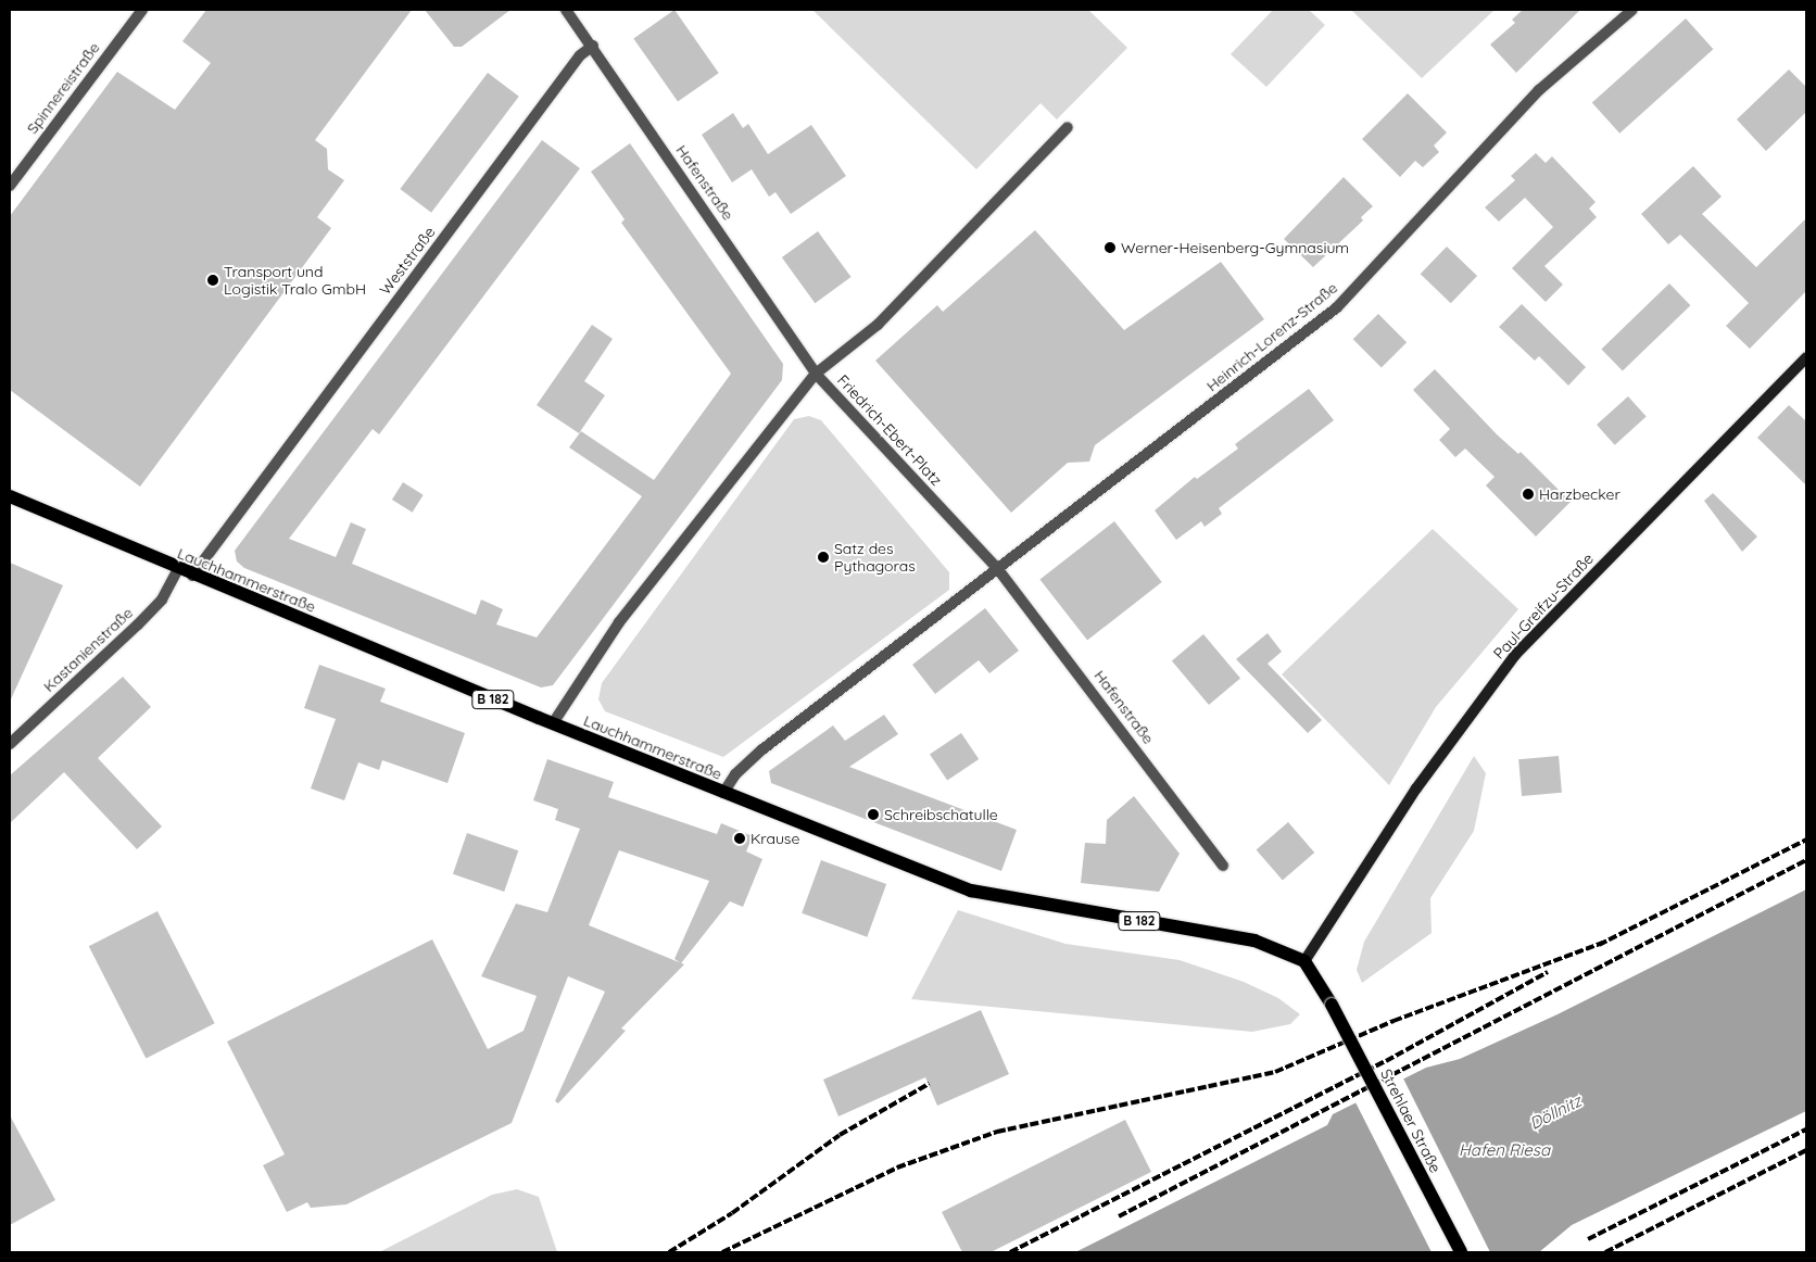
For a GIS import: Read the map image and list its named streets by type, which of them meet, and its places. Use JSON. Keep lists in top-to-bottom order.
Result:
{
  "streets": {
    "main road": [
      "Lauchhammerstraße",
      "Paul-Greifzu-Straße",
      "B 182",
      "Strehlaer Straße"
    ],
    "street": [
      "Spinnereistraße",
      "Hafenstraße",
      "Weststraße",
      "Heinrich-Lorenz-Straße",
      "Friedrich-Ebert-Platz",
      "Kastanienstraße"
    ]
  },
  "crossings": [
    ["Hafenstraße", "Weststraße"],
    ["Hafenstraße", "Heinrich-Lorenz-Straße"],
    ["Hafenstraße", "Friedrich-Ebert-Platz"],
    ["Weststraße", "Lauchhammerstraße"],
    ["Heinrich-Lorenz-Straße", "Friedrich-Ebert-Platz"],
    ["Friedrich-Ebert-Platz", "Lauchhammerstraße"],
    ["Lauchhammerstraße", "Paul-Greifzu-Straße"],
    ["Lauchhammerstraße", "Kastanienstraße"],
    ["Lauchhammerstraße", "Strehlaer Straße"],
    ["Paul-Greifzu-Straße", "Strehlaer Straße"]
  ],
  "water": ["Döllnitz", "Hafen Riesa"],
  "places": [
    "Werner-Heisenberg-Gymnasium",
    "Transport und Logistik Tralo GmbH",
    "Harzbecker",
    "Satz des Pythagoras",
    "Schreibschatulle",
    "Krause"
  ]
}
